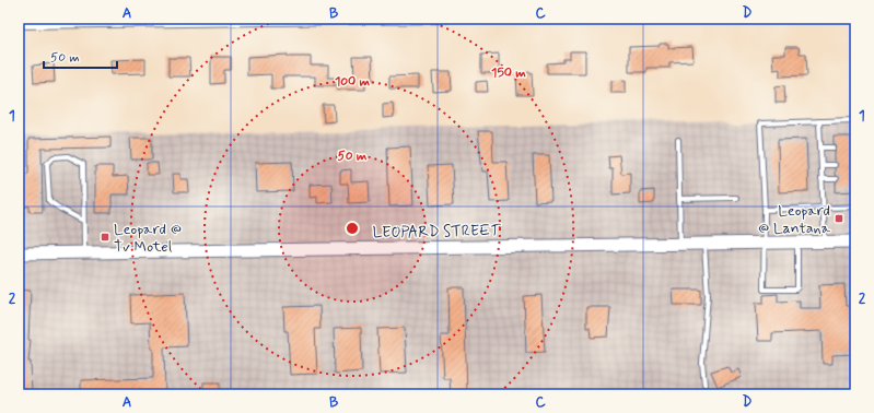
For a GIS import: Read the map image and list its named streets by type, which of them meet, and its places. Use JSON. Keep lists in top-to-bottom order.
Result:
{
  "streets": {
    "main road": ["LEOPARD STREET"]
  },
  "places": {
    "transit": ["Leopard @ Lantana", "Leopard @ Tv Motel"]
  },
  "scale_bar": "50 m",
  "grid": {
    "columns": [
      "A",
      "B",
      "C",
      "D"
    ],
    "rows": ["1", "2"]
  },
  "rings": ["150 m", "100 m", "50 m"]
}
